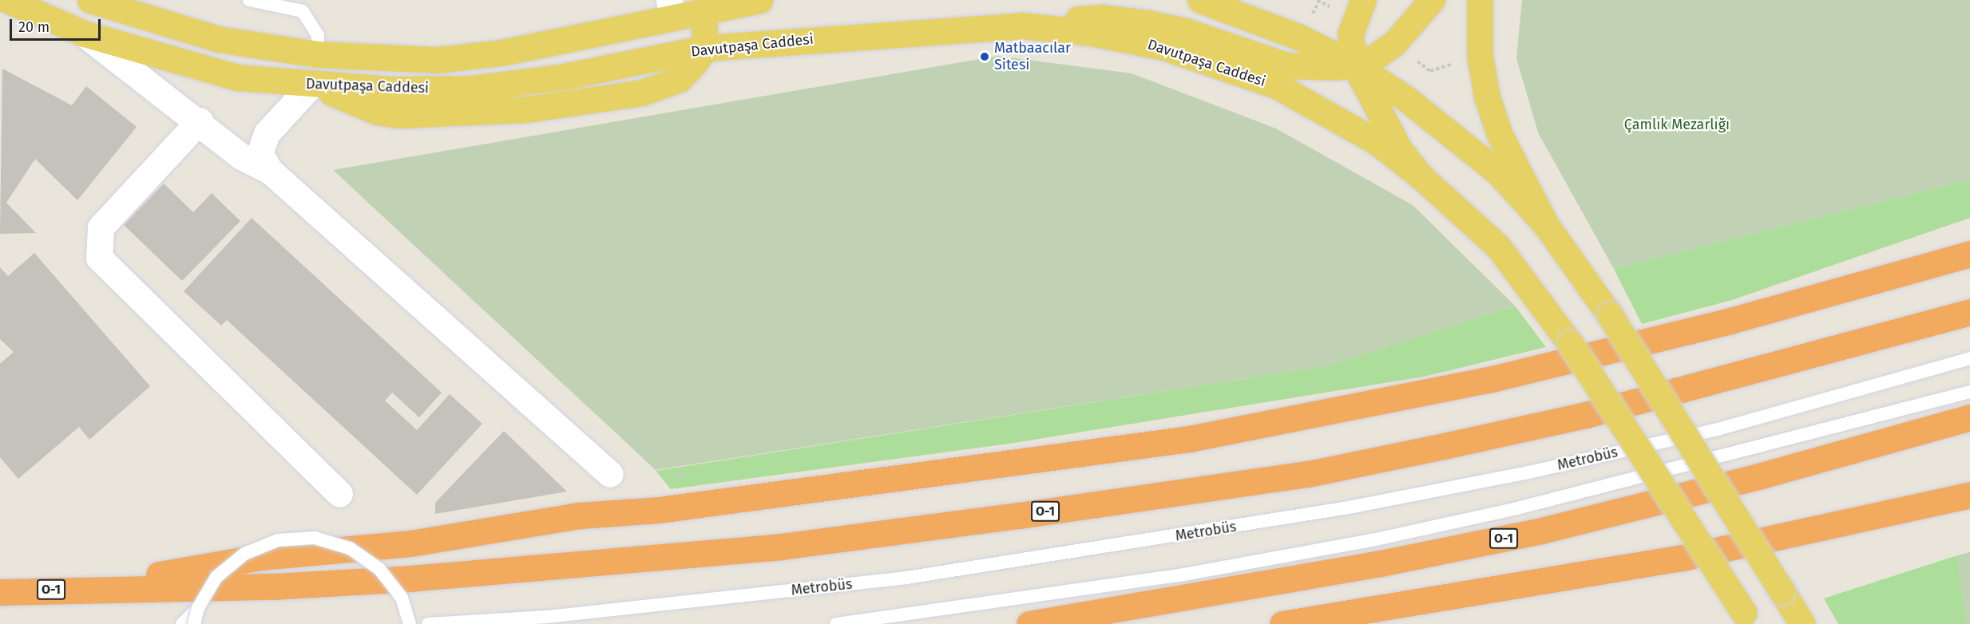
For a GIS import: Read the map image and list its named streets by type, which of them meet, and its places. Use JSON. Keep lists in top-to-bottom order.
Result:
{
  "streets": {
    "highway": ["O-1"],
    "main road": ["Davutpaşa Caddesi"],
    "lane": ["Metrobüs"]
  },
  "parks": ["Çamlık Mezarlığı"],
  "places": ["Matbaacılar Sitesi"],
  "scale_bar": "20 m"
}
